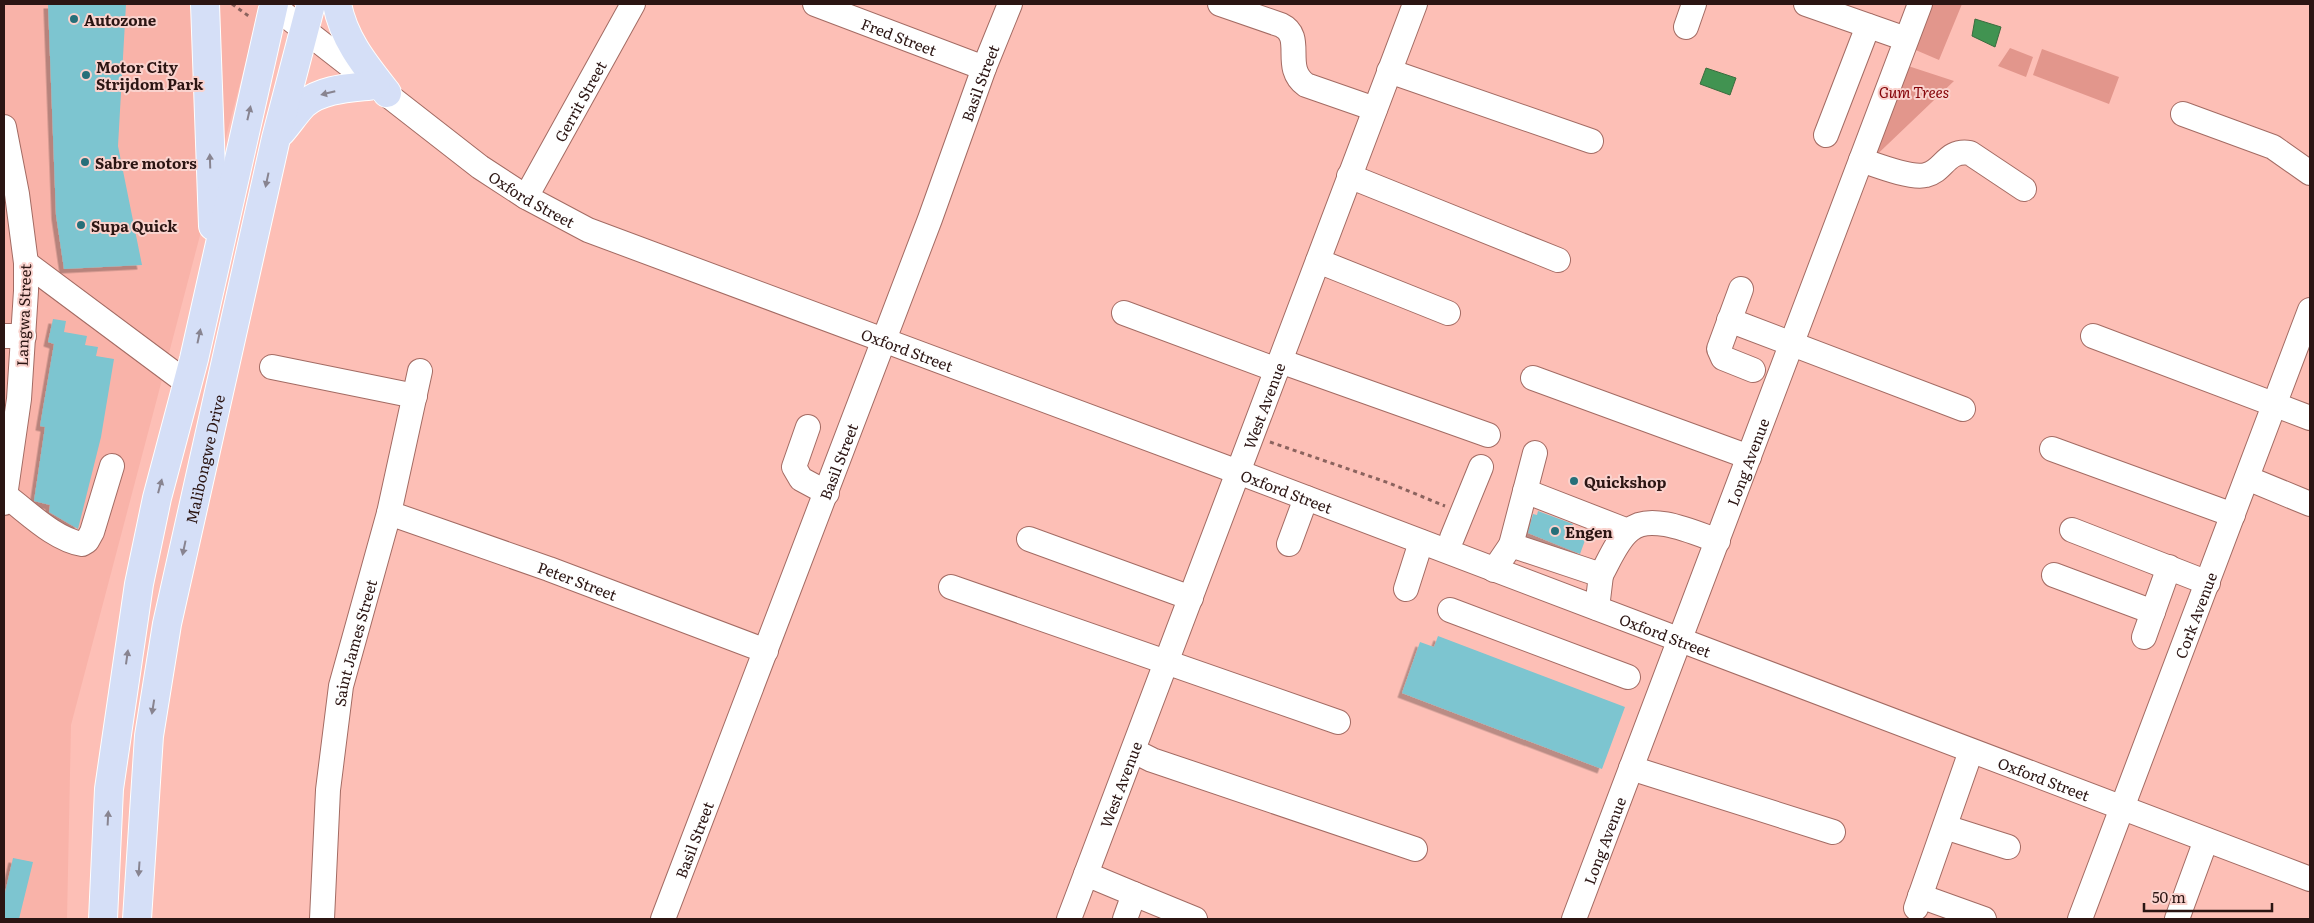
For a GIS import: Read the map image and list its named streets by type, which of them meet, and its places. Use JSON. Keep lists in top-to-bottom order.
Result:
{
  "streets": {
    "main road": ["Malibongwe Drive"],
    "street": [
      "Fred Street",
      "Basil Street",
      "Gerrit Street",
      "Oxford Street",
      "Langwa Street",
      "West Avenue",
      "Long Avenue",
      "Peter Street",
      "Cork Avenue",
      "Saint James Street"
    ]
  },
  "crossings": [
    ["Fred Street", "Basil Street"],
    ["Basil Street", "Oxford Street"],
    ["Basil Street", "Peter Street"],
    ["Gerrit Street", "Oxford Street"],
    ["Oxford Street", "West Avenue"],
    ["Oxford Street", "Malibongwe Drive"],
    ["Oxford Street", "Long Avenue"],
    ["Oxford Street", "Cork Avenue"],
    ["Peter Street", "Saint James Street"]
  ],
  "parks": ["Gum Trees"],
  "places": [
    "Autozone",
    "Motor City Strijdom Park",
    "Sabre motors",
    "Supa Quick",
    "Quickshop",
    "Engen"
  ],
  "scale_bar": "50 m"
}
